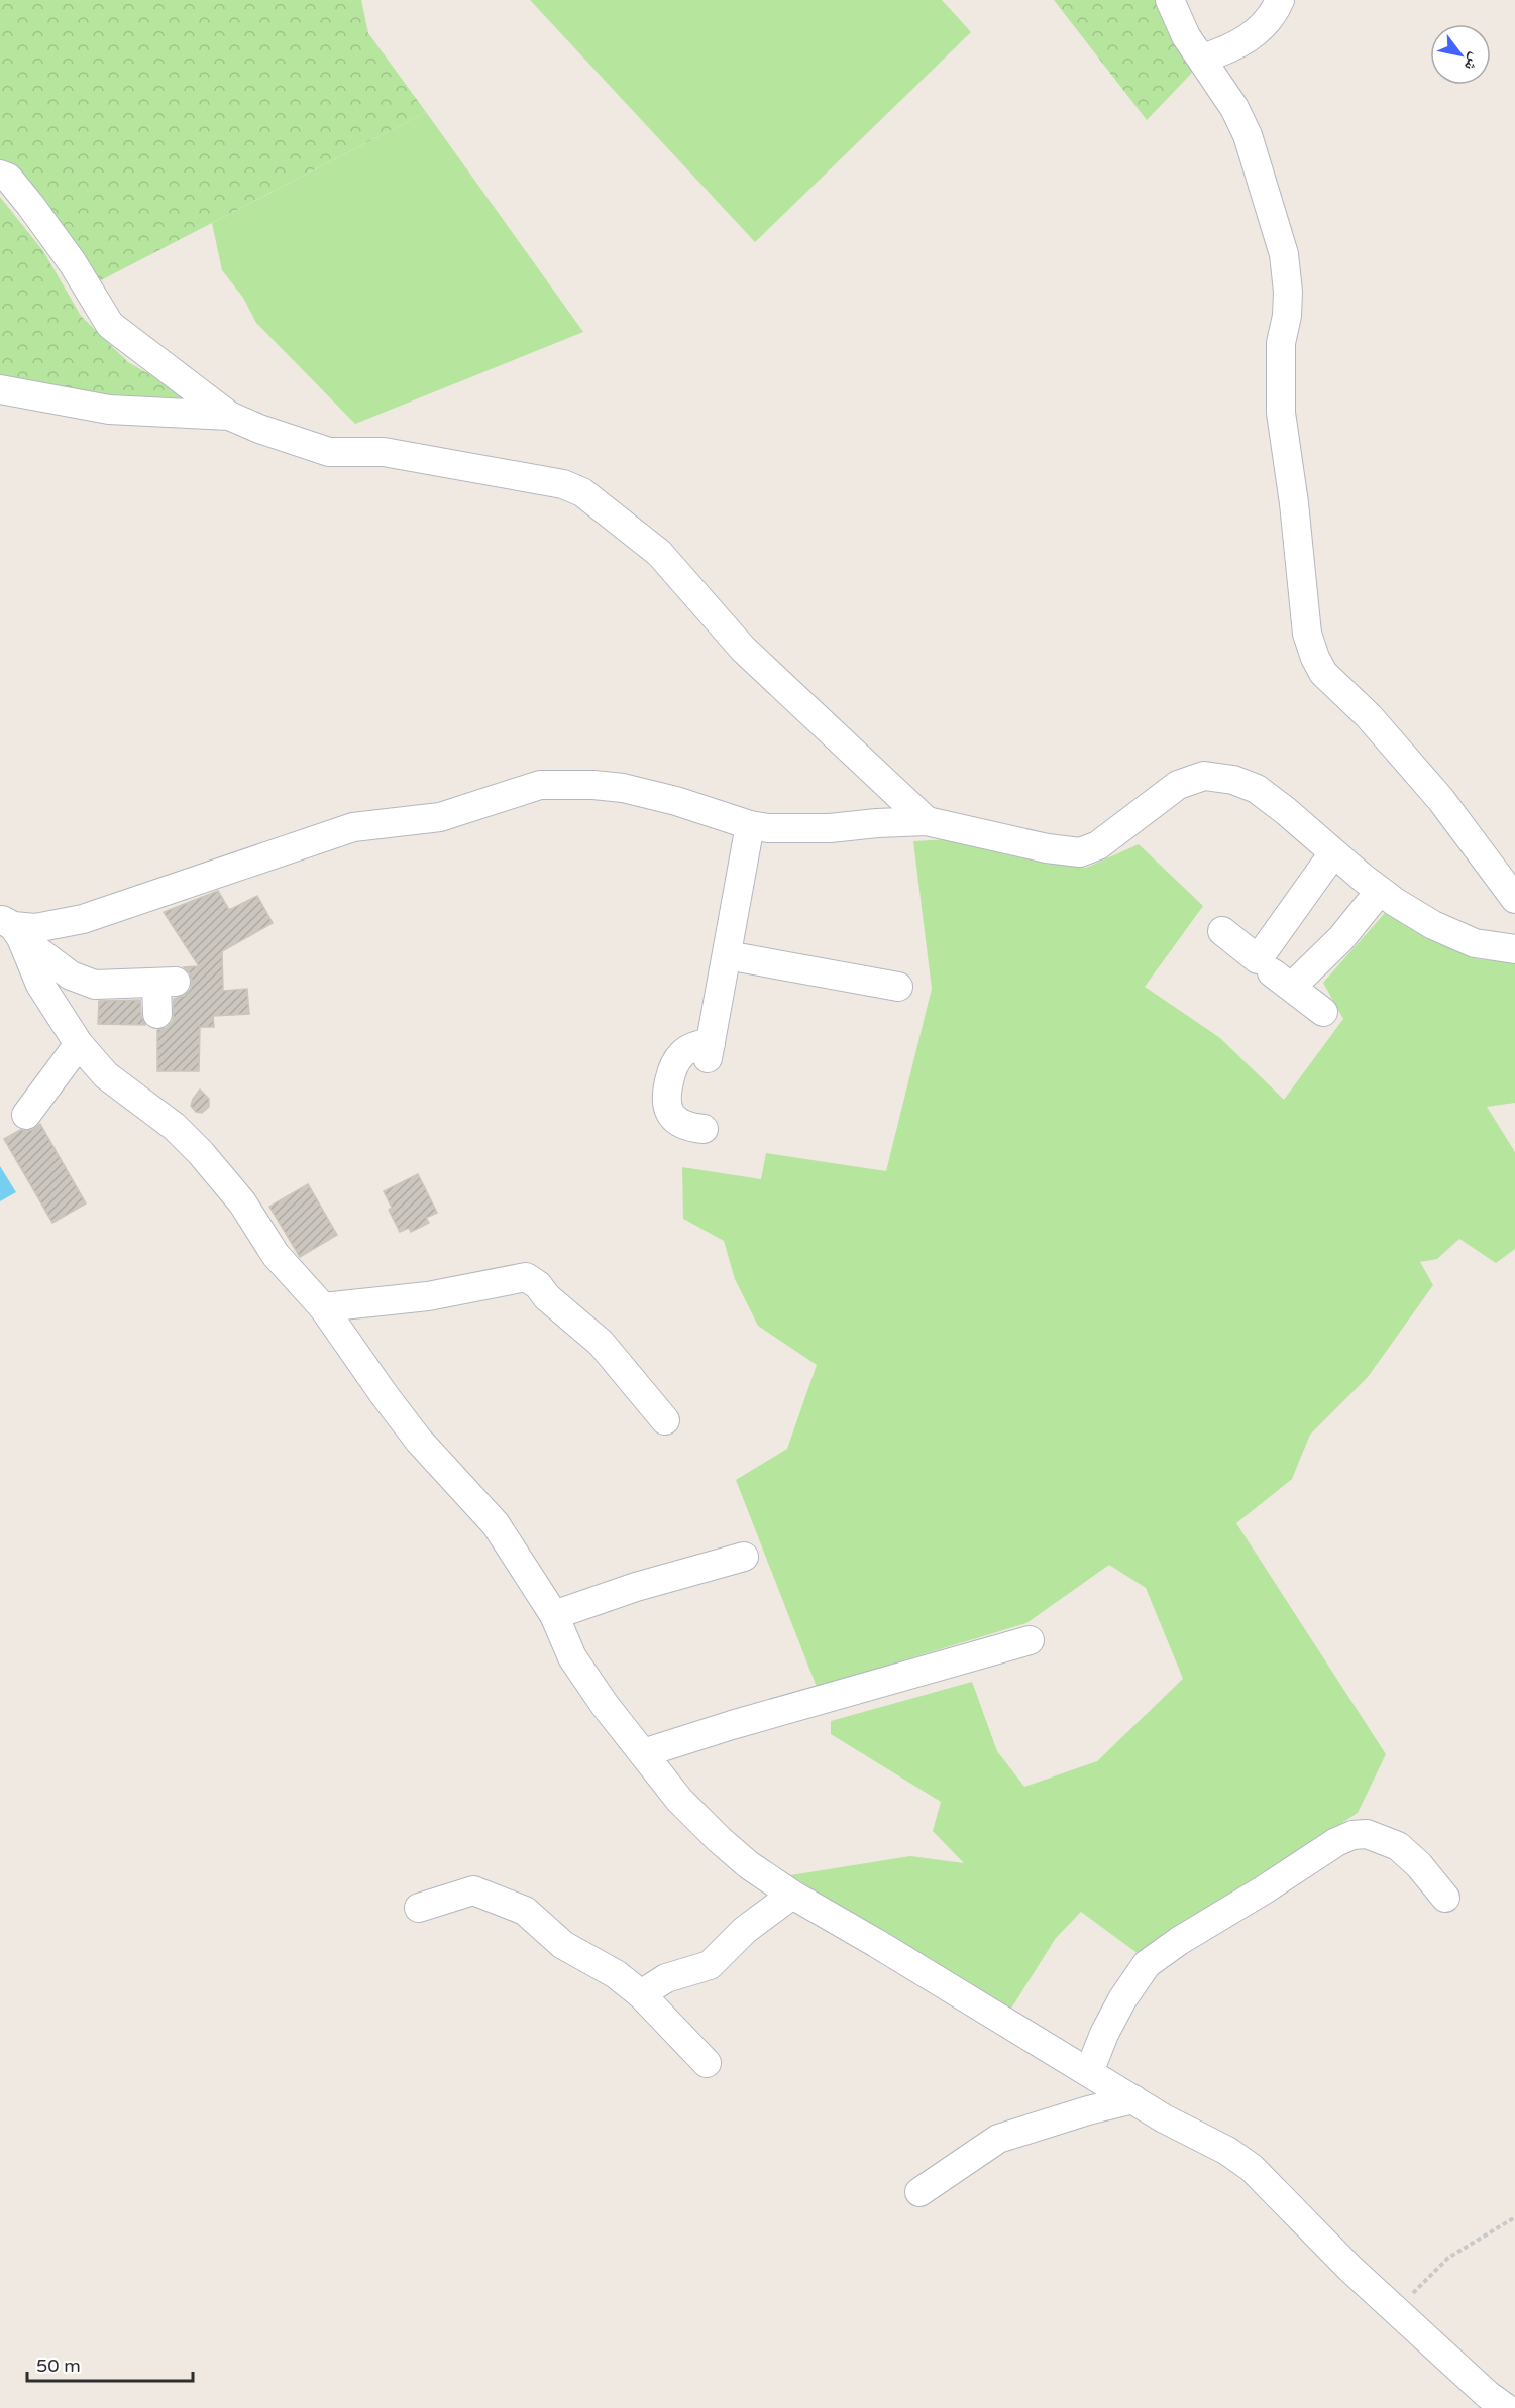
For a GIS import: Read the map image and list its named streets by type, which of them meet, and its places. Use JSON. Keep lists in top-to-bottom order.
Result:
{
  "scale_bar": "50 m",
  "north": "bottom right"
}
